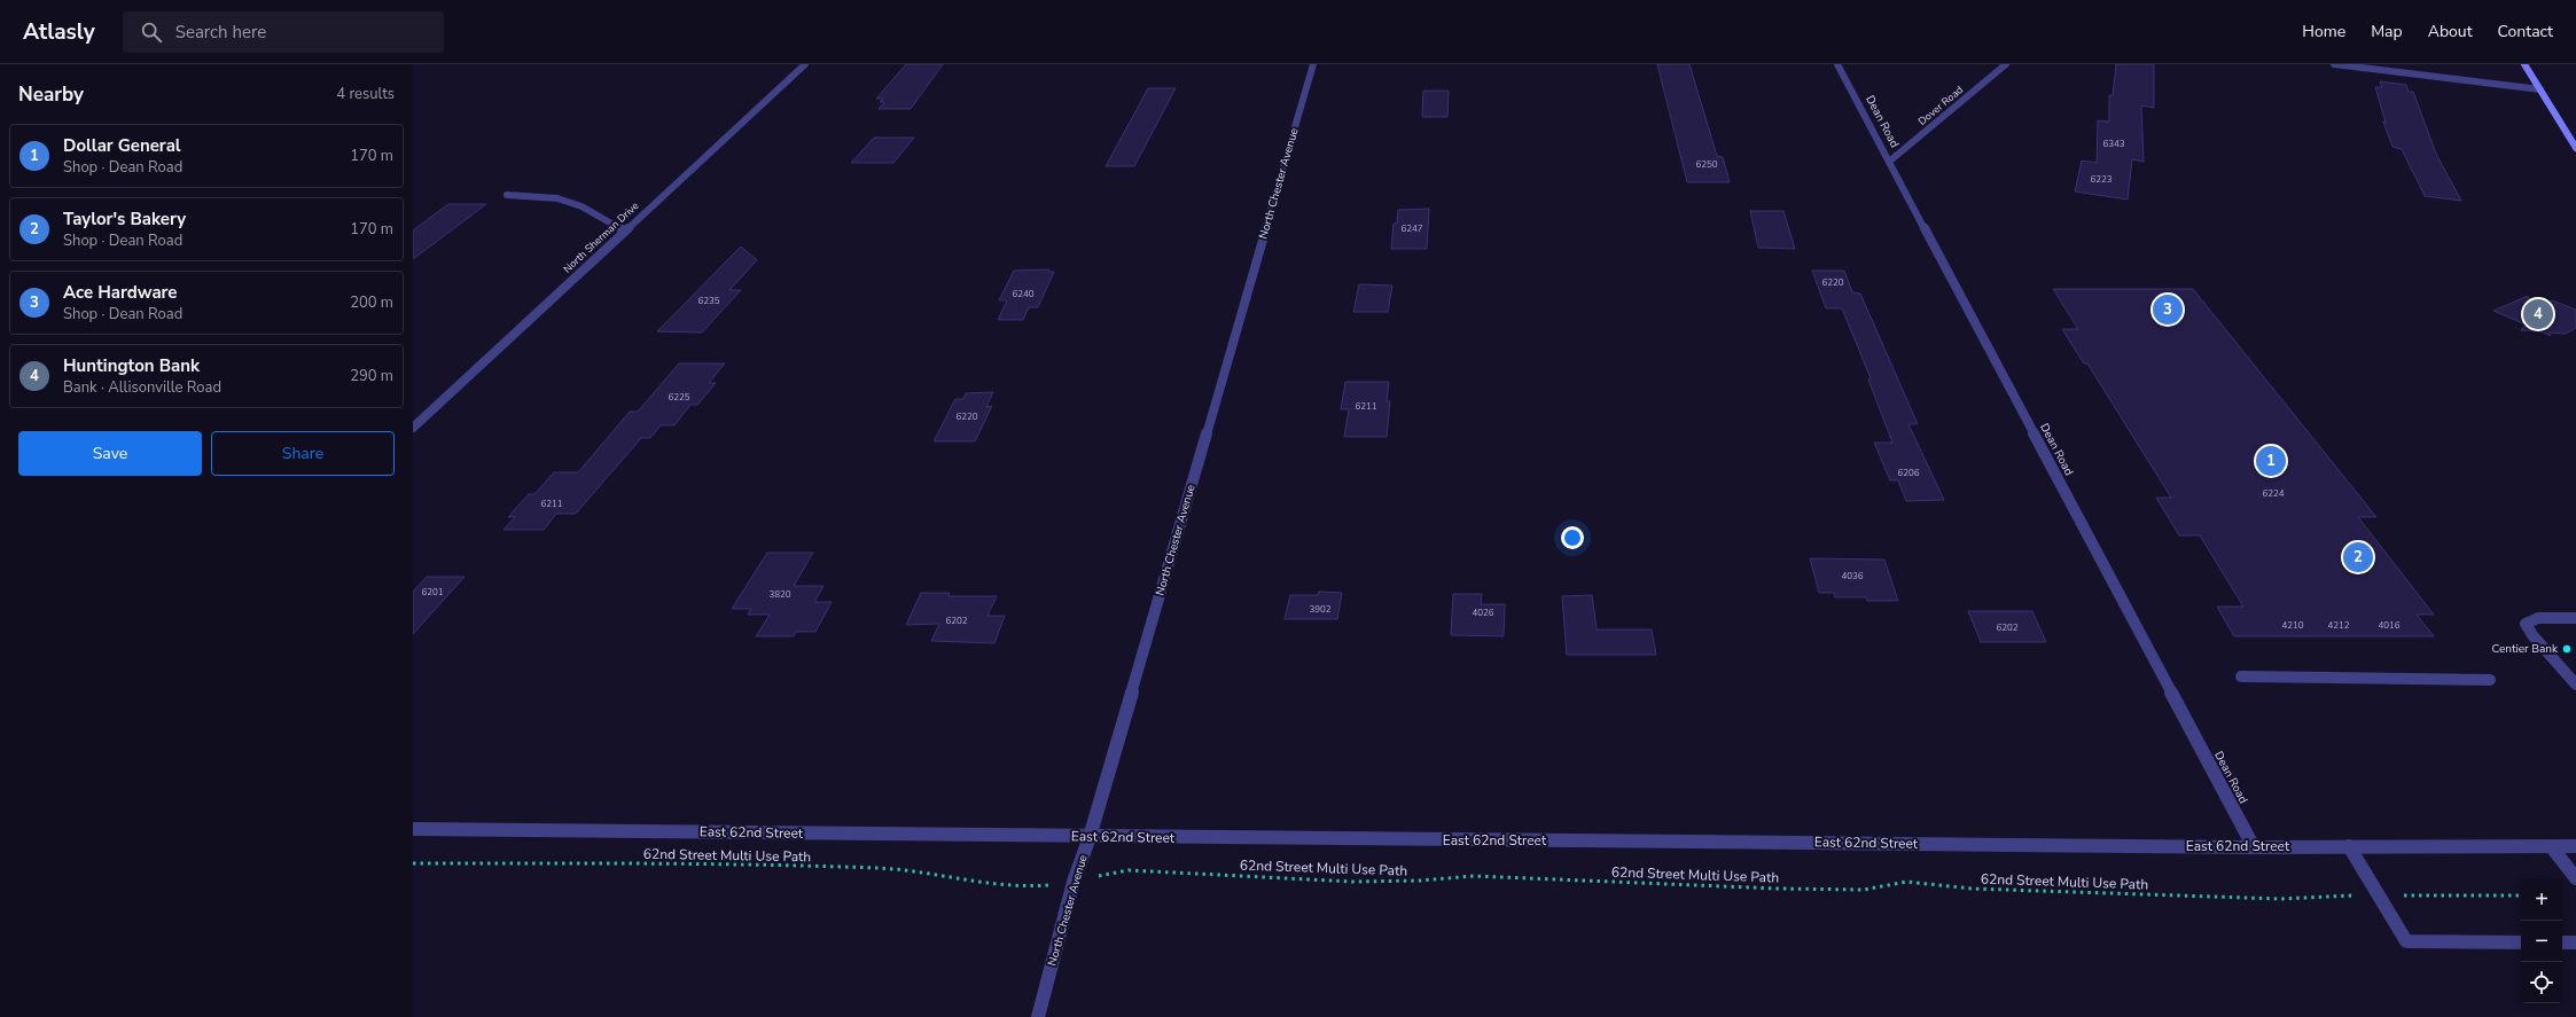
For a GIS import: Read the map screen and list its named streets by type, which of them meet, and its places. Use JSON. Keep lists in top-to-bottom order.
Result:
{
  "streets": {
    "street": [
      "Dover Road",
      "Dean Road",
      "North Chester Avenue",
      "North Sherman Drive",
      "East 62nd Street"
    ],
    "path": ["62nd Street Multi Use Path"]
  },
  "crossings": [
    ["Dover Road", "Dean Road"],
    ["Dean Road", "East 62nd Street"],
    ["North Chester Avenue", "East 62nd Street"]
  ],
  "places": ["Centier Bank"],
  "house_numbers": [
    "6343",
    "6250",
    "6223",
    "6247",
    "6220",
    "6240",
    "6235",
    "6225",
    "6211",
    "6220",
    "6206",
    "6224",
    "6211",
    "4036",
    "6201",
    "3820",
    "3902",
    "4026",
    "6202",
    "4210",
    "4212",
    "4016",
    "6202"
  ],
  "page": {
    "header": "Atlasly",
    "search": "Search here",
    "nav": [
      "Home",
      "Map",
      "About",
      "Contact"
    ],
    "heading": ["Nearby", "4 results"],
    "list": [
      {
        "mark": "1",
        "name": "Dollar General",
        "note": "Shop · Dean Road",
        "value": "170 m"
      },
      {
        "mark": "2",
        "name": "Taylor's Bakery",
        "note": "Shop · Dean Road",
        "value": "170 m"
      },
      {
        "mark": "3",
        "name": "Ace Hardware",
        "note": "Shop · Dean Road",
        "value": "200 m"
      },
      {
        "mark": "4",
        "name": "Huntington Bank",
        "note": "Bank · Allisonville Road",
        "value": "290 m"
      }
    ],
    "pins": [
      "3",
      "4",
      "1",
      "2"
    ],
    "buttons": ["Save", "Share"],
    "map_buttons": ["+", "−"]
  }
}
